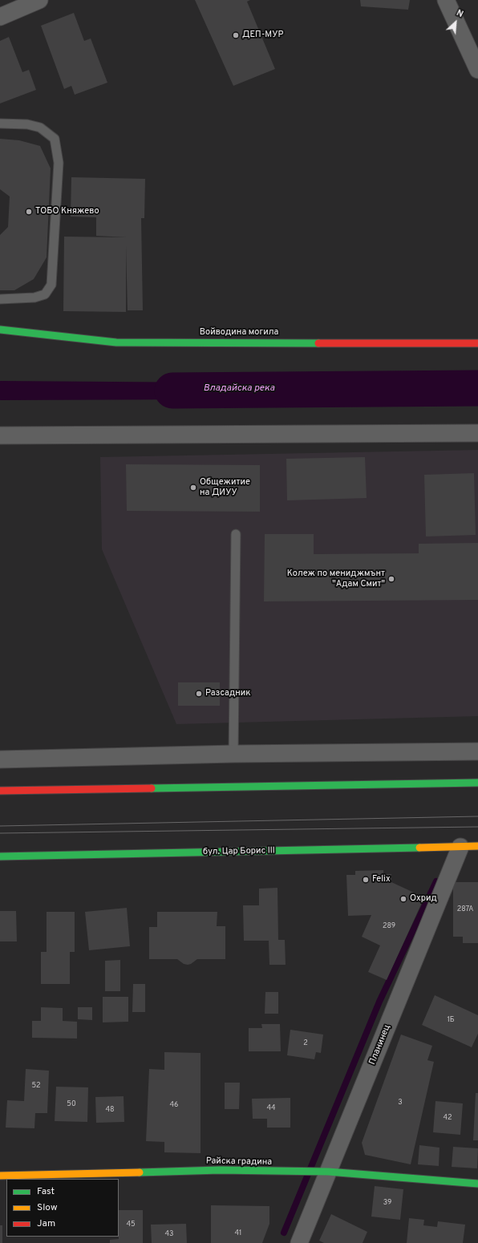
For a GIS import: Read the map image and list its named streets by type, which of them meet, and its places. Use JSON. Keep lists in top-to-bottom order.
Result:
{
  "streets": {
    "street": [
      "Войводина могила",
      "бул. Цар Борис III",
      "Планинец",
      "Райска градина"
    ]
  },
  "crossings": [
    ["бул. Цар Борис III", "Планинец"],
    ["Планинец", "Райска градина"]
  ],
  "water": ["Владайска река"],
  "places": [
    "ДЕП-МУР",
    "ТОБО Княжево",
    "Общежитие на ДИУУ",
    "Колеж по мениджмънт \"Адам Смит\"",
    "Разсадник",
    "Felix",
    "Охрид"
  ],
  "house_numbers": [
    "287A",
    "289",
    "1Б",
    "2",
    "52",
    "3",
    "50",
    "46",
    "44",
    "48",
    "42",
    "39",
    "45",
    "41",
    "43"
  ],
  "legend": ["Fast", "Slow", "Jam"],
  "north": "top right"
}
